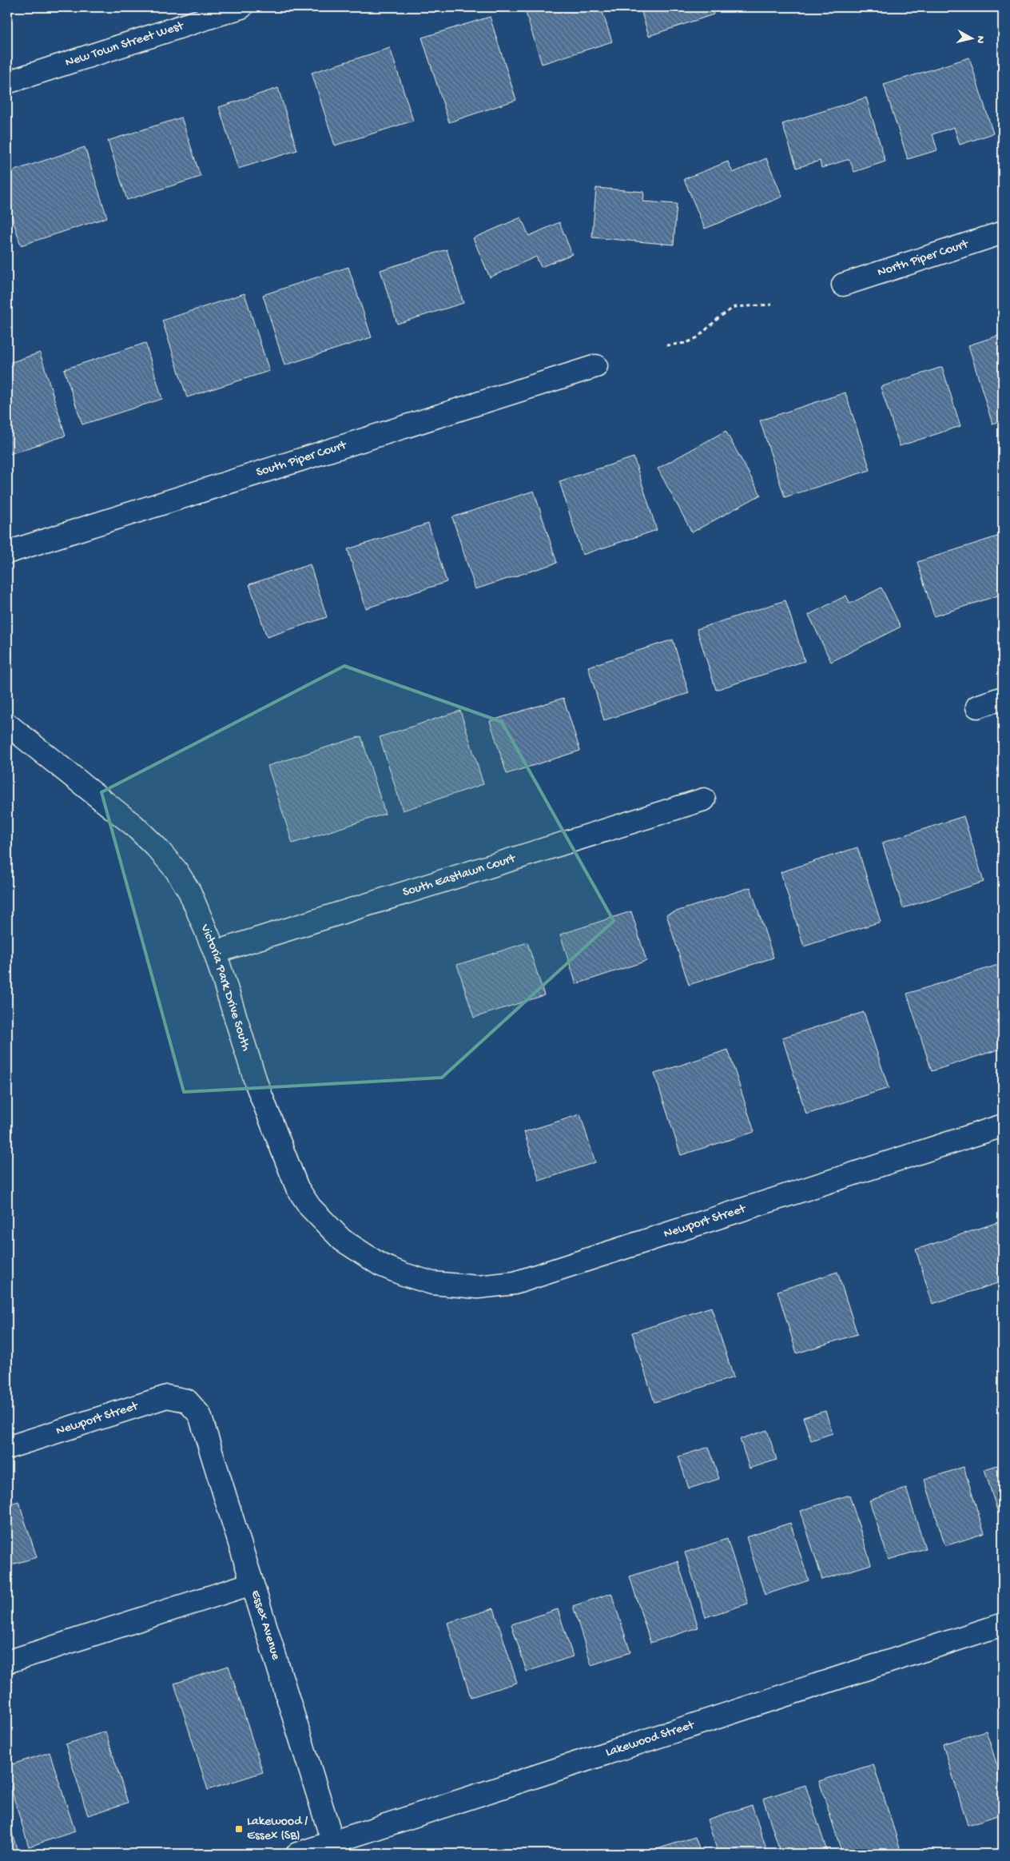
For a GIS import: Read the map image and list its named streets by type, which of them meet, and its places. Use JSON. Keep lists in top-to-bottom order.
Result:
{
  "streets": {
    "street": [
      "New Town Street West",
      "North Piper Court",
      "South Piper Court",
      "South Eastlawn Court",
      "Victoria Park Drive South",
      "Newport Street",
      "Essex Avenue",
      "Lakewood Street"
    ]
  },
  "crossings": [
    ["South Eastlawn Court", "Victoria Park Drive South"],
    ["Victoria Park Drive South", "Newport Street"],
    ["Newport Street", "Essex Avenue"],
    ["Essex Avenue", "Lakewood Street"]
  ],
  "places": {
    "transit": ["Lakewood / Essex (SB)"]
  },
  "north": "right"
}
